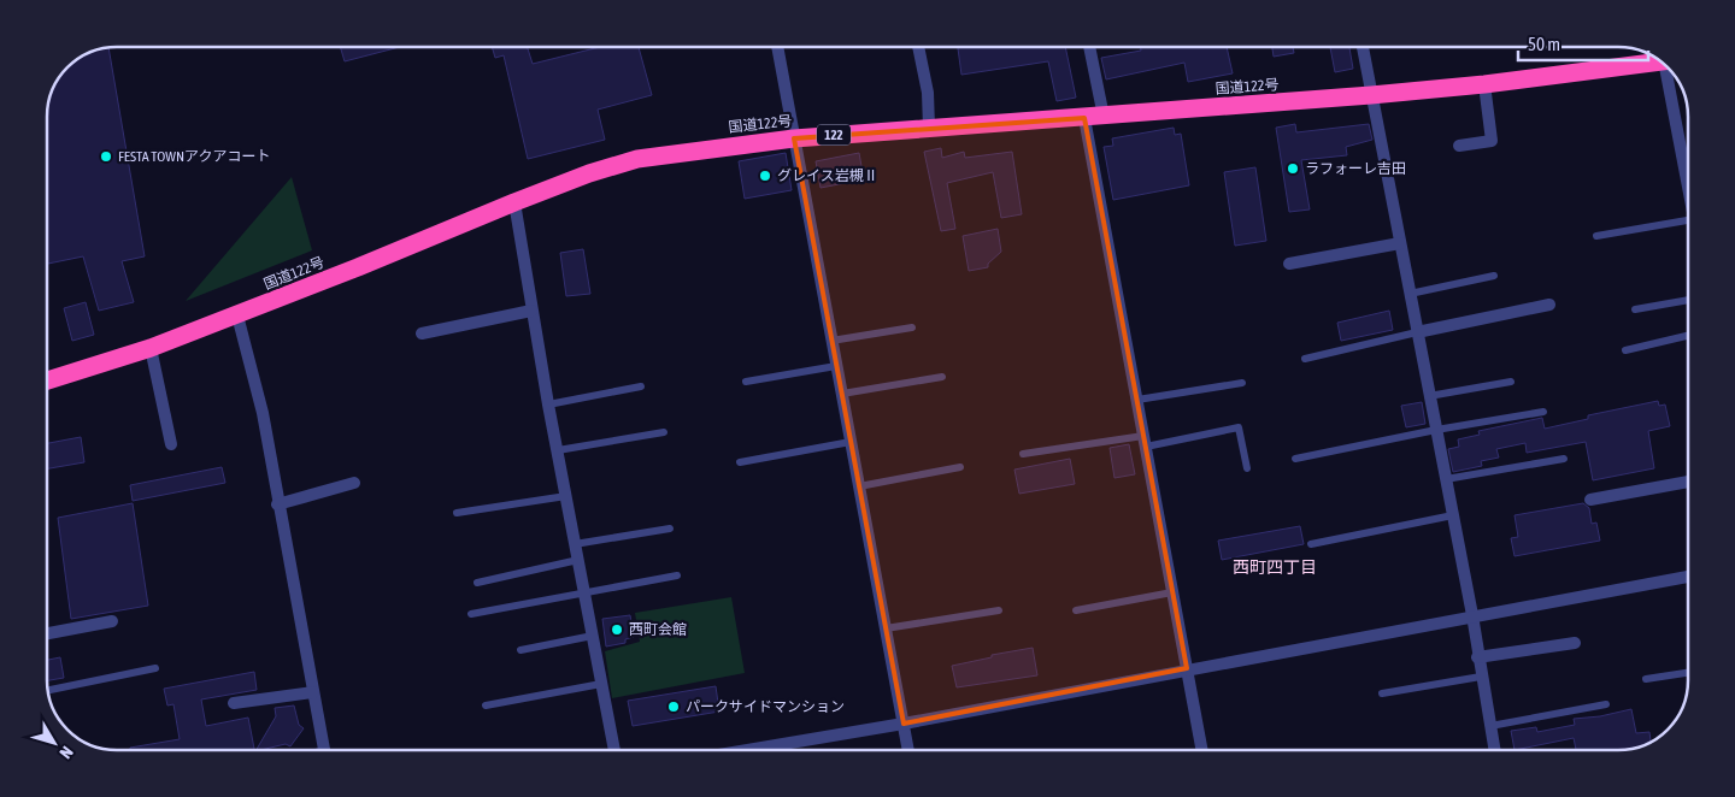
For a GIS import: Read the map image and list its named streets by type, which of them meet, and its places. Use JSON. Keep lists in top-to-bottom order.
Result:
{
  "streets": {
    "highway": ["国道122号", "122"]
  },
  "districts": ["西町四丁目"],
  "places": [
    "FESTA TOWNアクアコート",
    "ラフォーレ吉田",
    "グレイス岩槻Ⅱ",
    "西町会館",
    "パークサイドマンション"
  ],
  "scale_bar": "50 m",
  "north": "bottom right"
}
